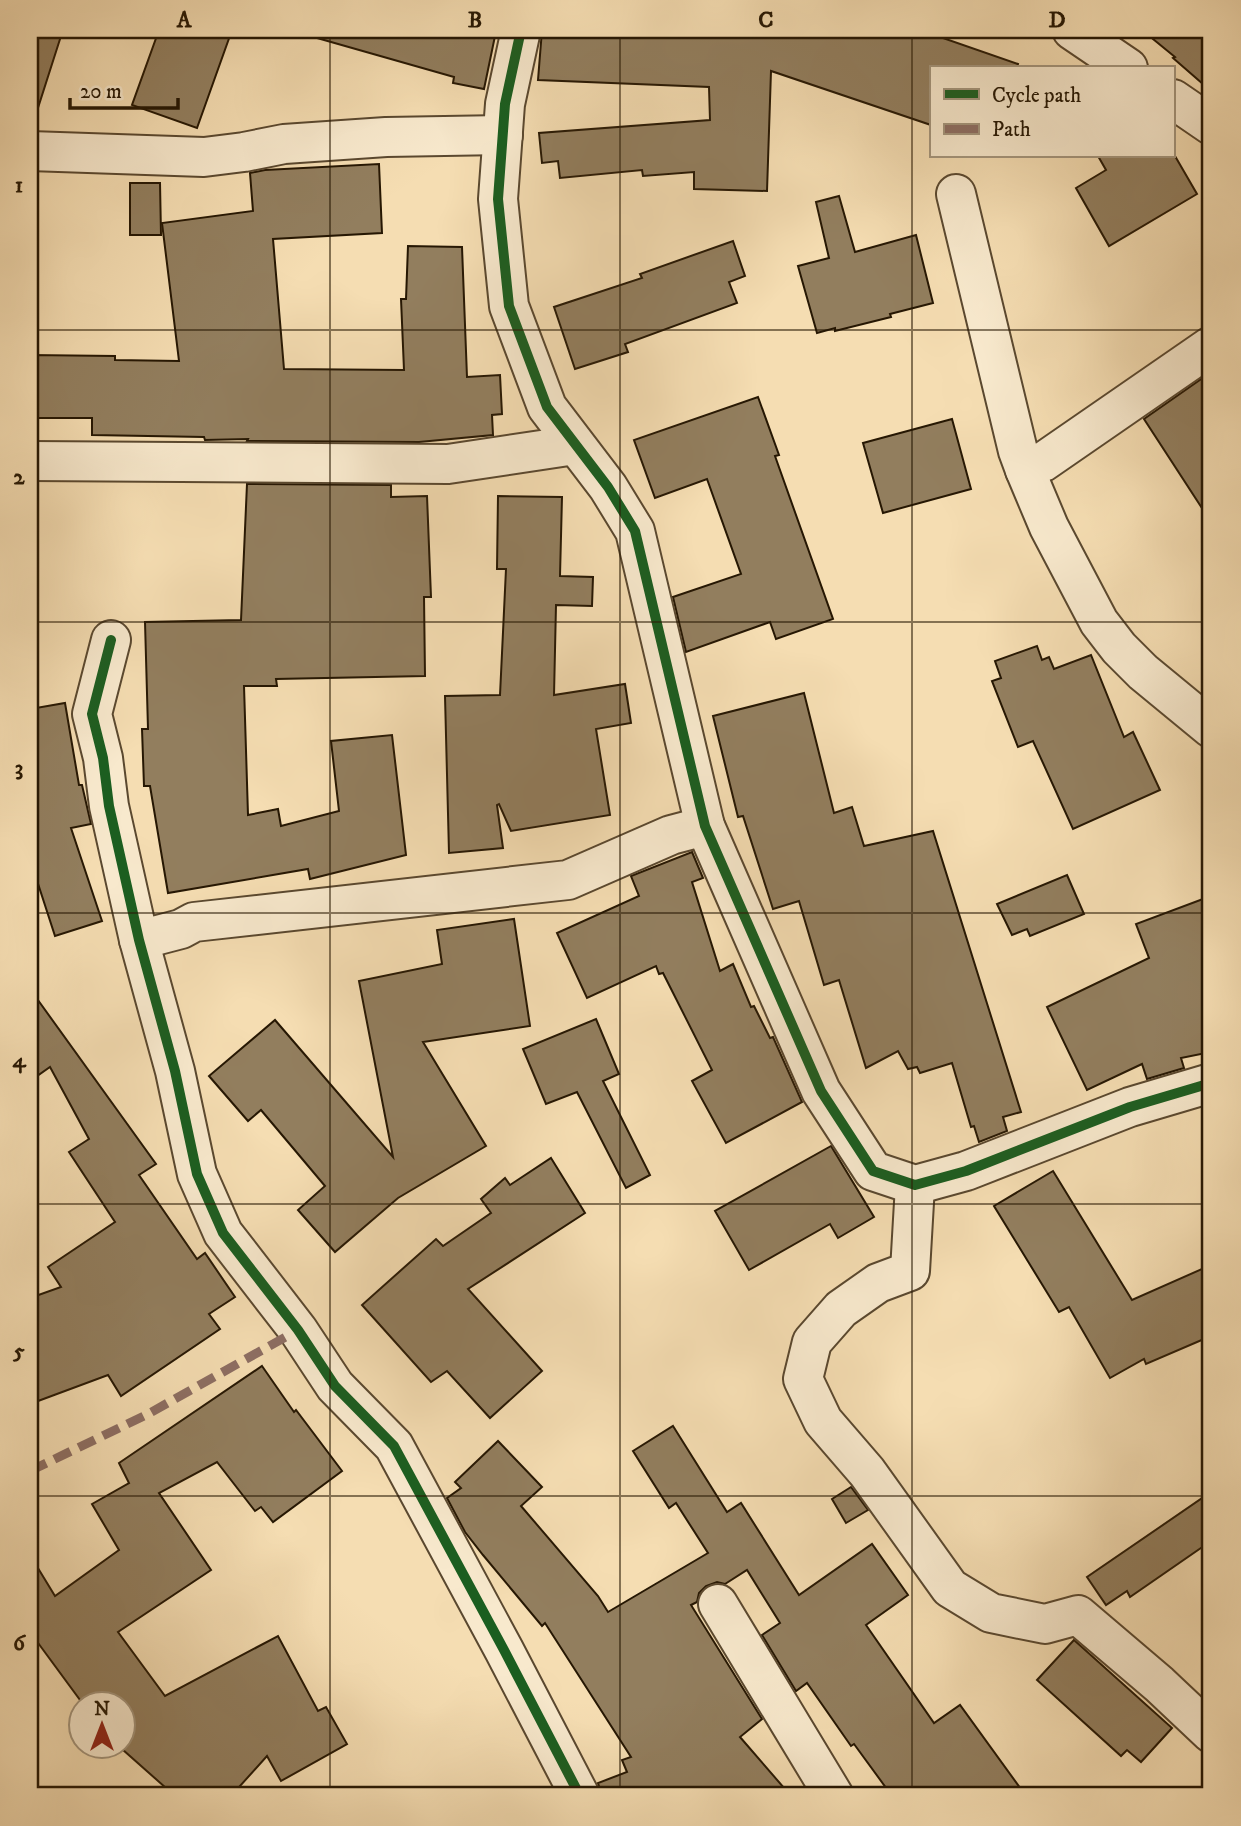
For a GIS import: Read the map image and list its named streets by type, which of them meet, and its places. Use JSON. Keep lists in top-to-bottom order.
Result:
{
  "legend": ["Cycle path", "Path"],
  "scale_bar": "20 m",
  "north": "top",
  "grid": {
    "columns": [
      "A",
      "B",
      "C",
      "D"
    ],
    "rows": [
      "1",
      "2",
      "3",
      "4",
      "5",
      "6"
    ]
  }
}
